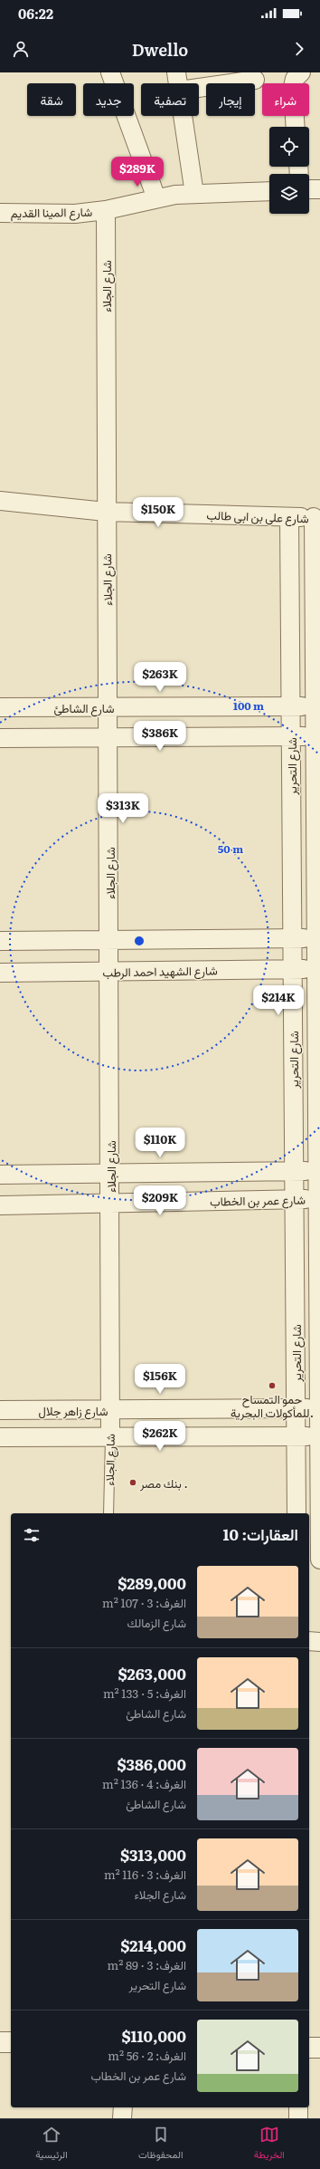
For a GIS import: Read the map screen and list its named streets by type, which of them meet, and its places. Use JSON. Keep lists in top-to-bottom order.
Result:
{
  "streets": {
    "street": [
      "شارع المينا القديم",
      "شارع الجلاء",
      "شارع على بن ابى طالب",
      "شارع الشاطئ",
      "شارع التحرير",
      "شارع الشهيد احمد الرطب",
      "شارع عمر بن الخطاب",
      "شارع زاهر جلال"
    ]
  },
  "crossings": [
    ["شارع المينا القديم", "شارع الجلاء"],
    ["شارع الجلاء", "شارع على بن ابى طالب"],
    ["شارع الجلاء", "شارع الشاطئ"],
    ["شارع الجلاء", "شارع الشهيد احمد الرطب"],
    ["شارع الجلاء", "شارع عمر بن الخطاب"],
    ["شارع الجلاء", "شارع زاهر جلال"],
    ["شارع على بن ابى طالب", "شارع التحرير"],
    ["شارع الشاطئ", "شارع التحرير"],
    ["شارع التحرير", "شارع الشهيد احمد الرطب"],
    ["شارع التحرير", "شارع عمر بن الخطاب"],
    ["شارع التحرير", "شارع زاهر جلال"]
  ],
  "places": ["حمو التمساح للمأكولات البحرية.", "بنك مصر ."],
  "page": {
    "status": "06:22",
    "header": "Dwello",
    "chip": [
      "شراء",
      "إيجار",
      "تصفية",
      "جديد",
      "شقة"
    ],
    "price": [
      "$289K",
      "$150K",
      "$263K",
      "$386K",
      "$313K",
      "$214K",
      "$110K",
      "$209K",
      "$156K",
      "$262K"
    ],
    "heading": "العقارات: 10",
    "list": [
      {
        "name": "$289,000",
        "note": "الغرف: 3 · 107 m² · شارع الزمالك"
      },
      {
        "name": "$263,000",
        "note": "الغرف: 5 · 133 m² · شارع الشاطئ"
      },
      {
        "name": "$386,000",
        "note": "الغرف: 4 · 136 m² · شارع الشاطئ"
      },
      {
        "name": "$313,000",
        "note": "الغرف: 3 · 116 m² · شارع الجلاء"
      },
      {
        "name": "$214,000",
        "note": "الغرف: 3 · 89 m² · شارع التحرير"
      },
      {
        "name": "$110,000",
        "note": "الغرف: 2 · 56 m² · شارع عمر بن الخطاب"
      }
    ],
    "tabs": ["الخريطة", "المحفوظات", "الرئيسية"]
  },
  "rings": ["100 m", "50 m"]
}
